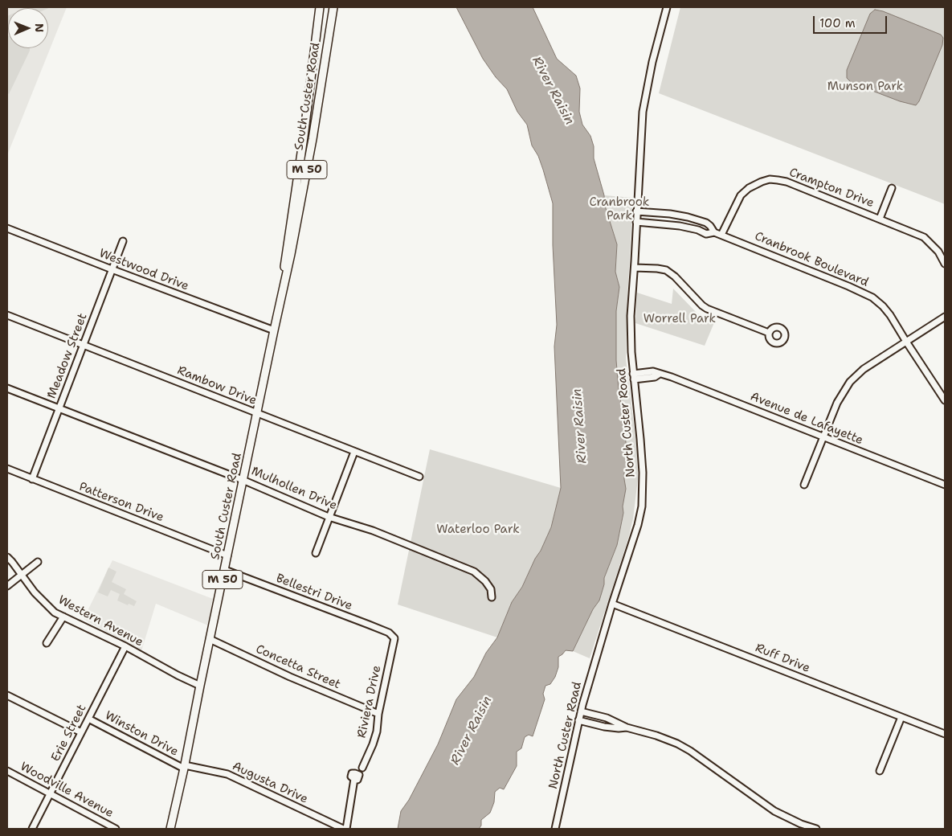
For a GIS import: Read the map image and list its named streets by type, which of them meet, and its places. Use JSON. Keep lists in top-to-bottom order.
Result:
{
  "streets": {
    "main road": ["South Custer Road", "M 50"],
    "street": [
      "Crampton Drive",
      "Cranbrook Boulevard",
      "Westwood Drive",
      "Meadow Street",
      "Rambow Drive",
      "Avenue de Lafayette",
      "North Custer Road",
      "Mulhollen Drive",
      "Patterson Drive",
      "Bellestri Drive",
      "Western Avenue",
      "Ruff Drive",
      "Concetta Street",
      "Riviera Drive",
      "Erie Street",
      "Winston Drive",
      "Augusta Drive",
      "Woodville Avenue"
    ]
  },
  "crossings": [
    ["South Custer Road", "Westwood Drive"],
    ["South Custer Road", "Rambow Drive"],
    ["South Custer Road", "Mulhollen Drive"],
    ["South Custer Road", "Patterson Drive"],
    ["South Custer Road", "Bellestri Drive"],
    ["South Custer Road", "Western Avenue"],
    ["South Custer Road", "Concetta Street"],
    ["South Custer Road", "Winston Drive"],
    ["South Custer Road", "Augusta Drive"],
    ["Crampton Drive", "Cranbrook Boulevard"],
    ["Cranbrook Boulevard", "North Custer Road"],
    ["Westwood Drive", "Meadow Street"],
    ["Meadow Street", "Rambow Drive"],
    ["Meadow Street", "Mulhollen Drive"],
    ["Meadow Street", "Patterson Drive"],
    ["Avenue de Lafayette", "North Custer Road"],
    ["North Custer Road", "Ruff Drive"],
    ["Bellestri Drive", "Riviera Drive"],
    ["Western Avenue", "Erie Street"],
    ["Concetta Street", "Riviera Drive"],
    ["Erie Street", "Winston Drive"],
    ["Erie Street", "Woodville Avenue"],
    ["Winston Drive", "Augusta Drive"]
  ],
  "water": ["River Raisin"],
  "parks": [
    "Munson Park",
    "Cranbrook Park",
    "Worrell Park",
    "Waterloo Park"
  ],
  "scale_bar": "100 m",
  "north": "right"
}
